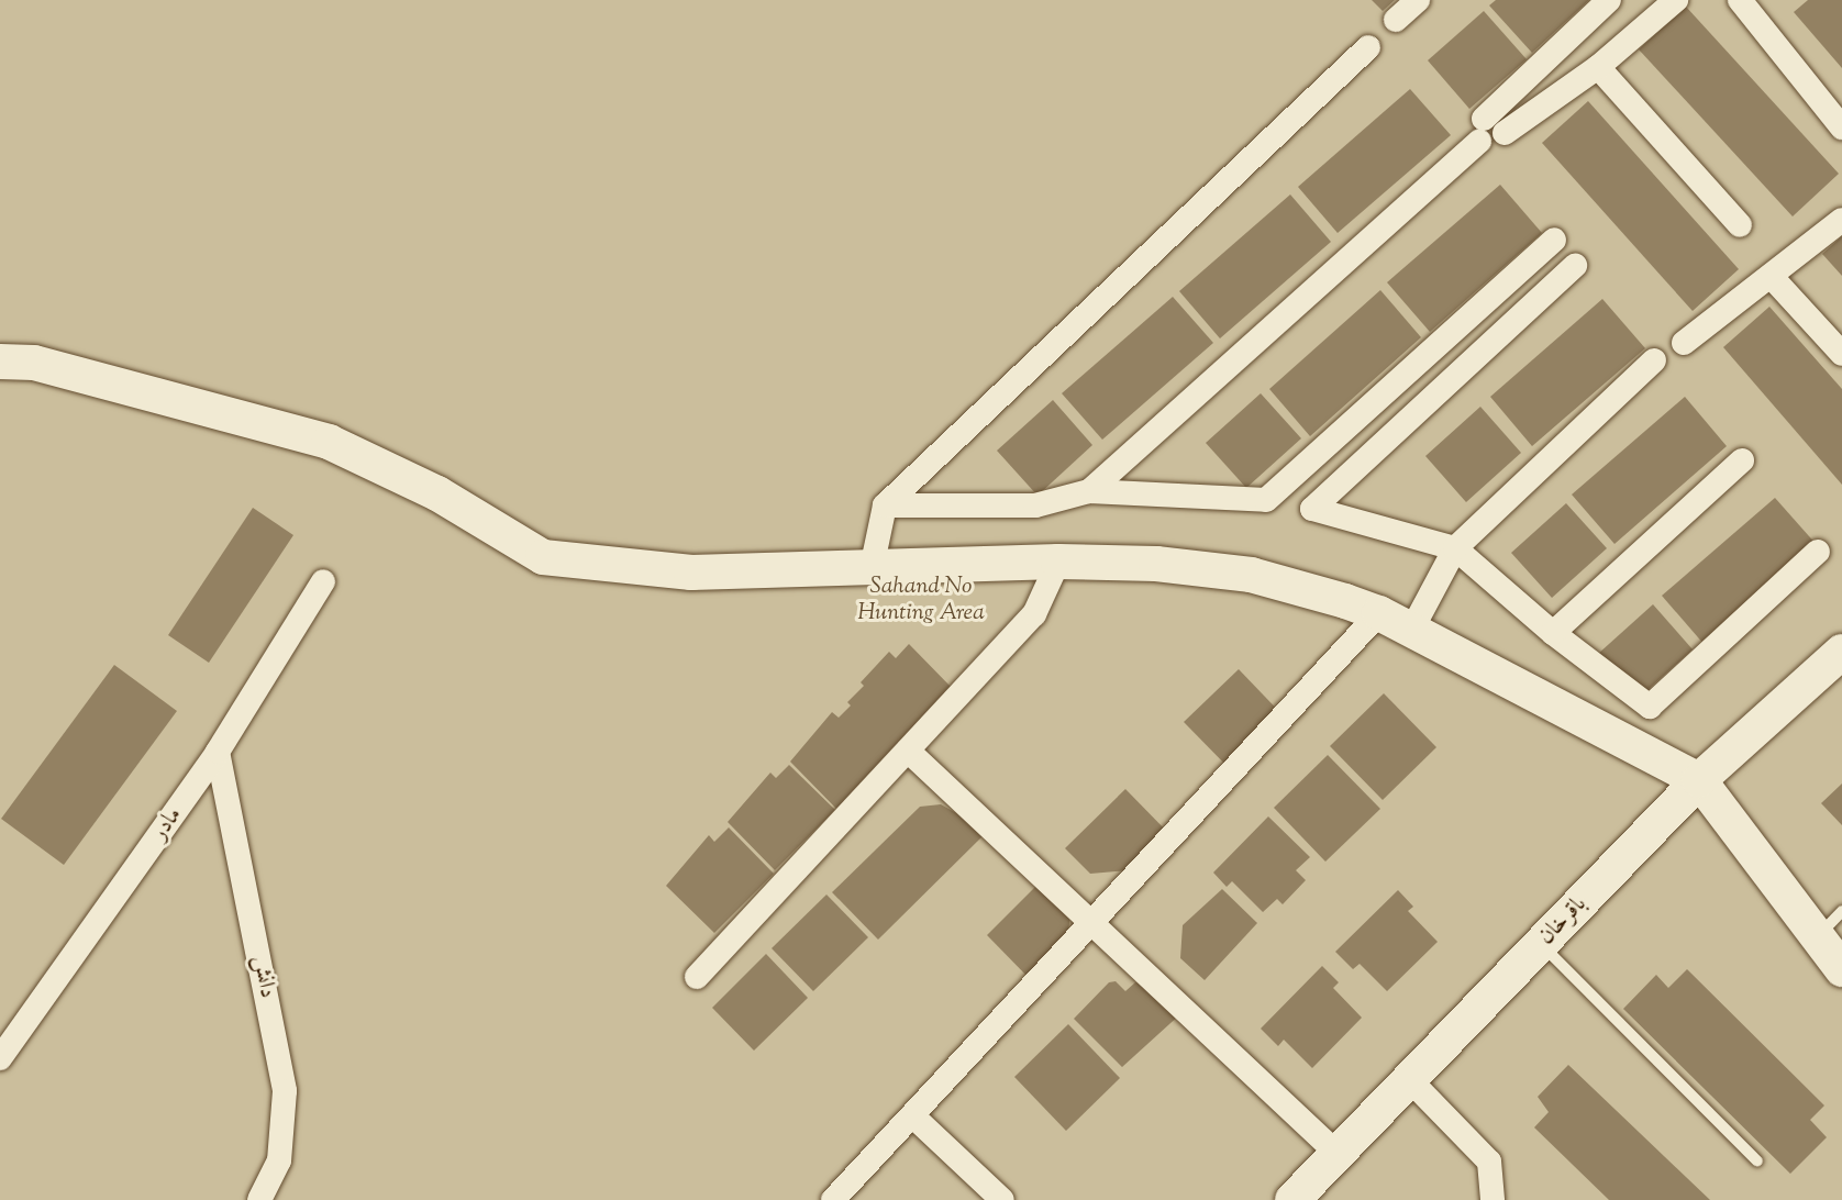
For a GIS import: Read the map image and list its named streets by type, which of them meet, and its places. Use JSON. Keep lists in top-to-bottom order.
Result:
{
  "streets": {
    "street": ["مادر", "باقرخان", "دانش"]
  },
  "crossings": [
    ["مادر", "دانش"]
  ],
  "parks": ["Sahand No Hunting Area"]
}
